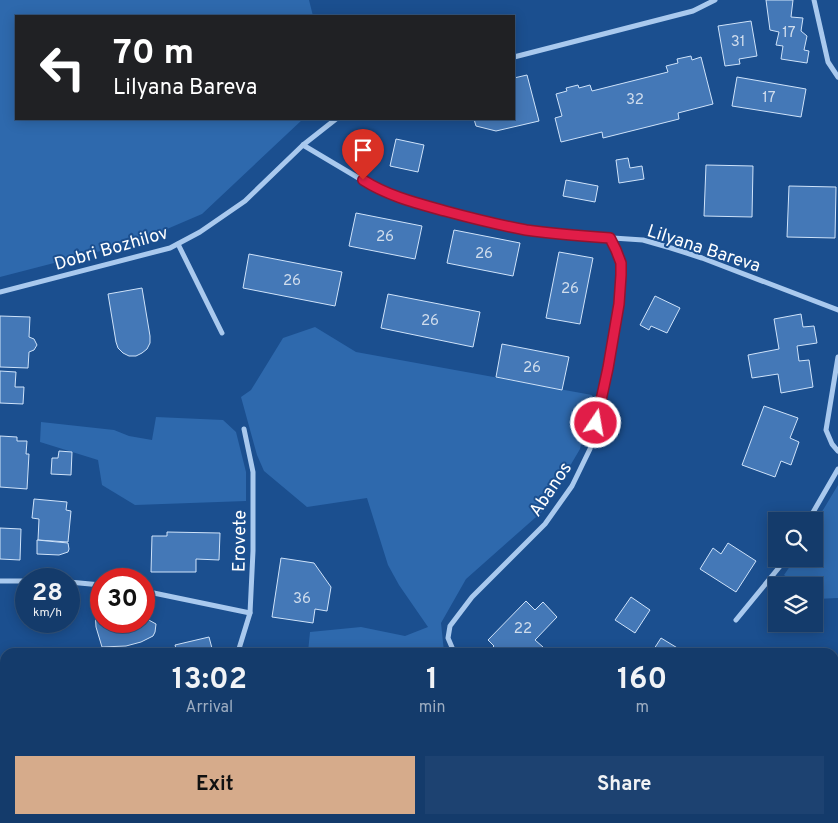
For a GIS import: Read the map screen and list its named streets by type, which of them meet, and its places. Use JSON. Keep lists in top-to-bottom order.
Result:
{
  "streets": {
    "street": [
      "Dobri Bozhilov",
      "Lilyana Bareva",
      "Abanos",
      "Erovete"
    ]
  },
  "crossings": [
    ["Dobri Bozhilov", "Lilyana Bareva"],
    ["Lilyana Bareva", "Abanos"]
  ],
  "house_numbers": [
    "17",
    "31",
    "17",
    "32",
    "26",
    "26",
    "26",
    "26",
    "26",
    "26",
    "36",
    "22"
  ],
  "page": {
    "turn": ["70 m", "Lilyana Bareva"],
    "speed": "28 km/h",
    "limit": "30",
    "eta": [
      "13:02",
      "Arrival",
      "1",
      "min",
      "160",
      "m"
    ],
    "buttons": ["Exit", "Share"]
  }
}
